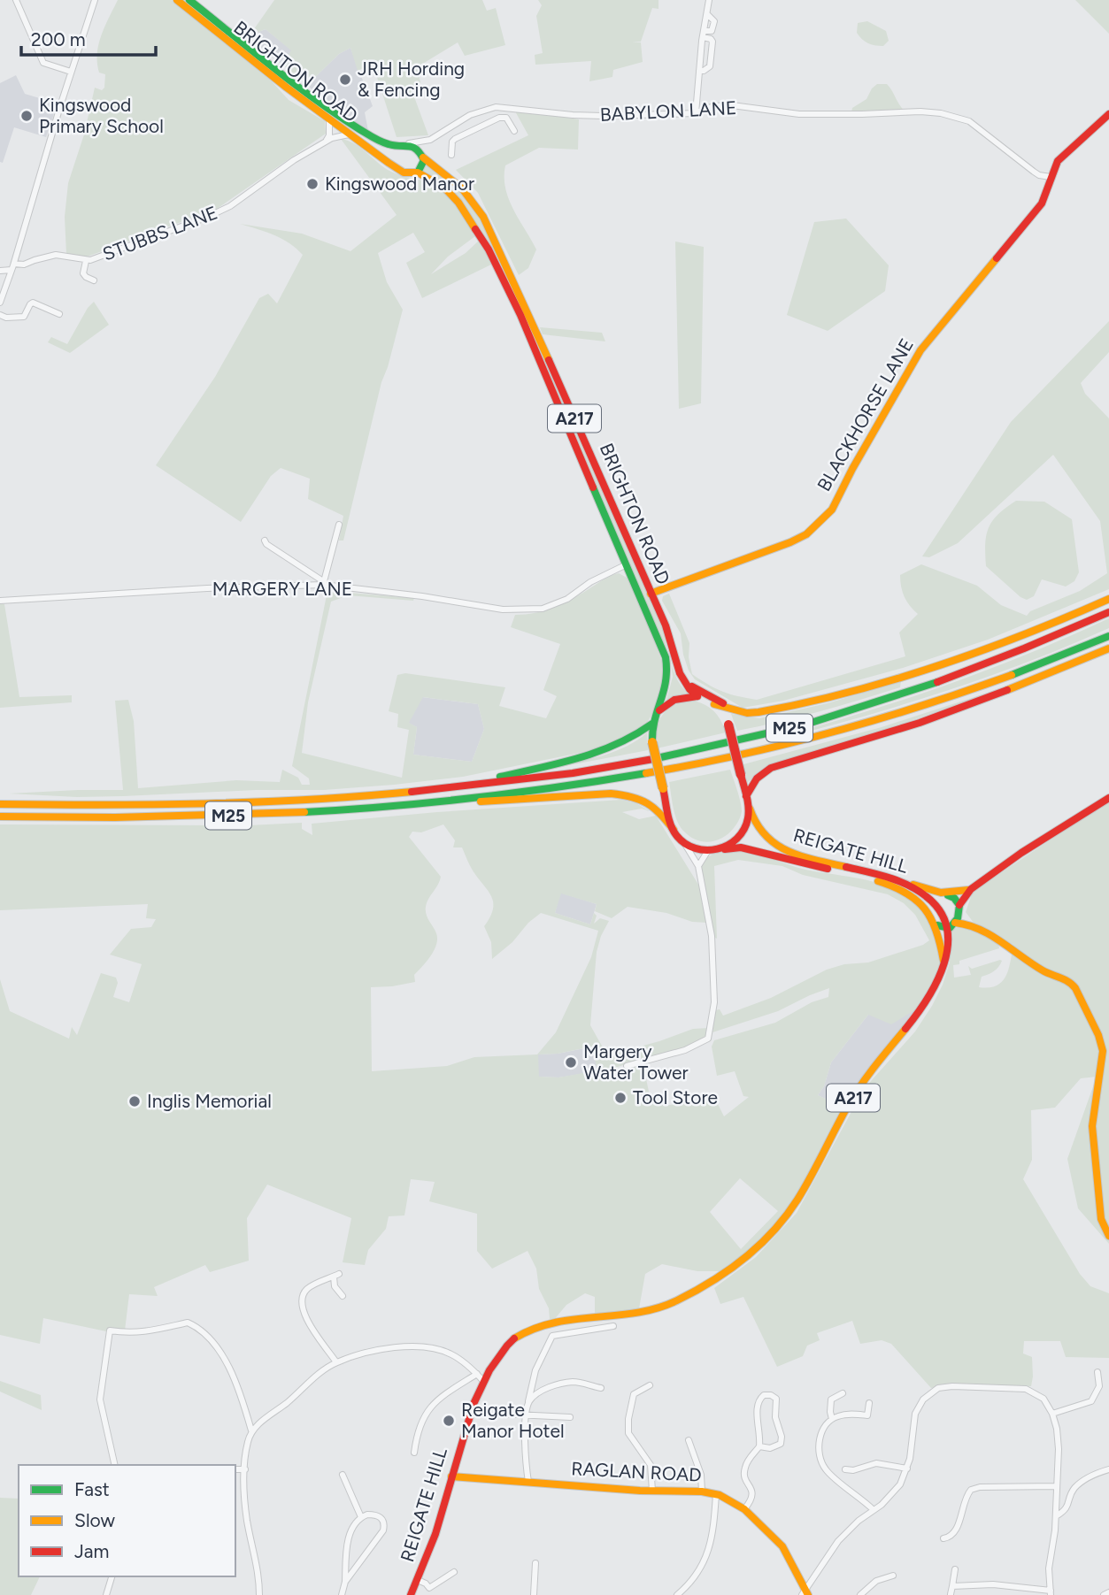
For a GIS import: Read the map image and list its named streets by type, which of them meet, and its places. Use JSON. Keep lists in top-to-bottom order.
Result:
{
  "streets": {
    "main road": [
      "BRIGHTON ROAD",
      "BLACKHORSE LANE",
      "A217",
      "M25",
      "REIGATE HILL",
      "RAGLAN ROAD"
    ],
    "street": ["BABYLON LANE", "STUBBS LANE", "MARGERY LANE"]
  },
  "crossings": [
    ["BRIGHTON ROAD", "BABYLON LANE"],
    ["BRIGHTON ROAD", "STUBBS LANE"],
    ["BRIGHTON ROAD", "BLACKHORSE LANE"],
    ["BRIGHTON ROAD", "A217"],
    ["BRIGHTON ROAD", "MARGERY LANE"],
    ["BRIGHTON ROAD", "M25"],
    ["BABYLON LANE", "BLACKHORSE LANE"],
    ["BABYLON LANE", "A217"],
    ["M25", "REIGATE HILL"],
    ["REIGATE HILL", "RAGLAN ROAD"]
  ],
  "places": [
    "JRH Hording & Fencing",
    "Kingswood Primary School",
    "Kingswood Manor",
    "Margery Water Tower",
    "Tool Store",
    "Inglis Memorial",
    "Reigate Manor Hotel"
  ],
  "legend": ["Fast", "Slow", "Jam"],
  "scale_bar": "200 m"
}
